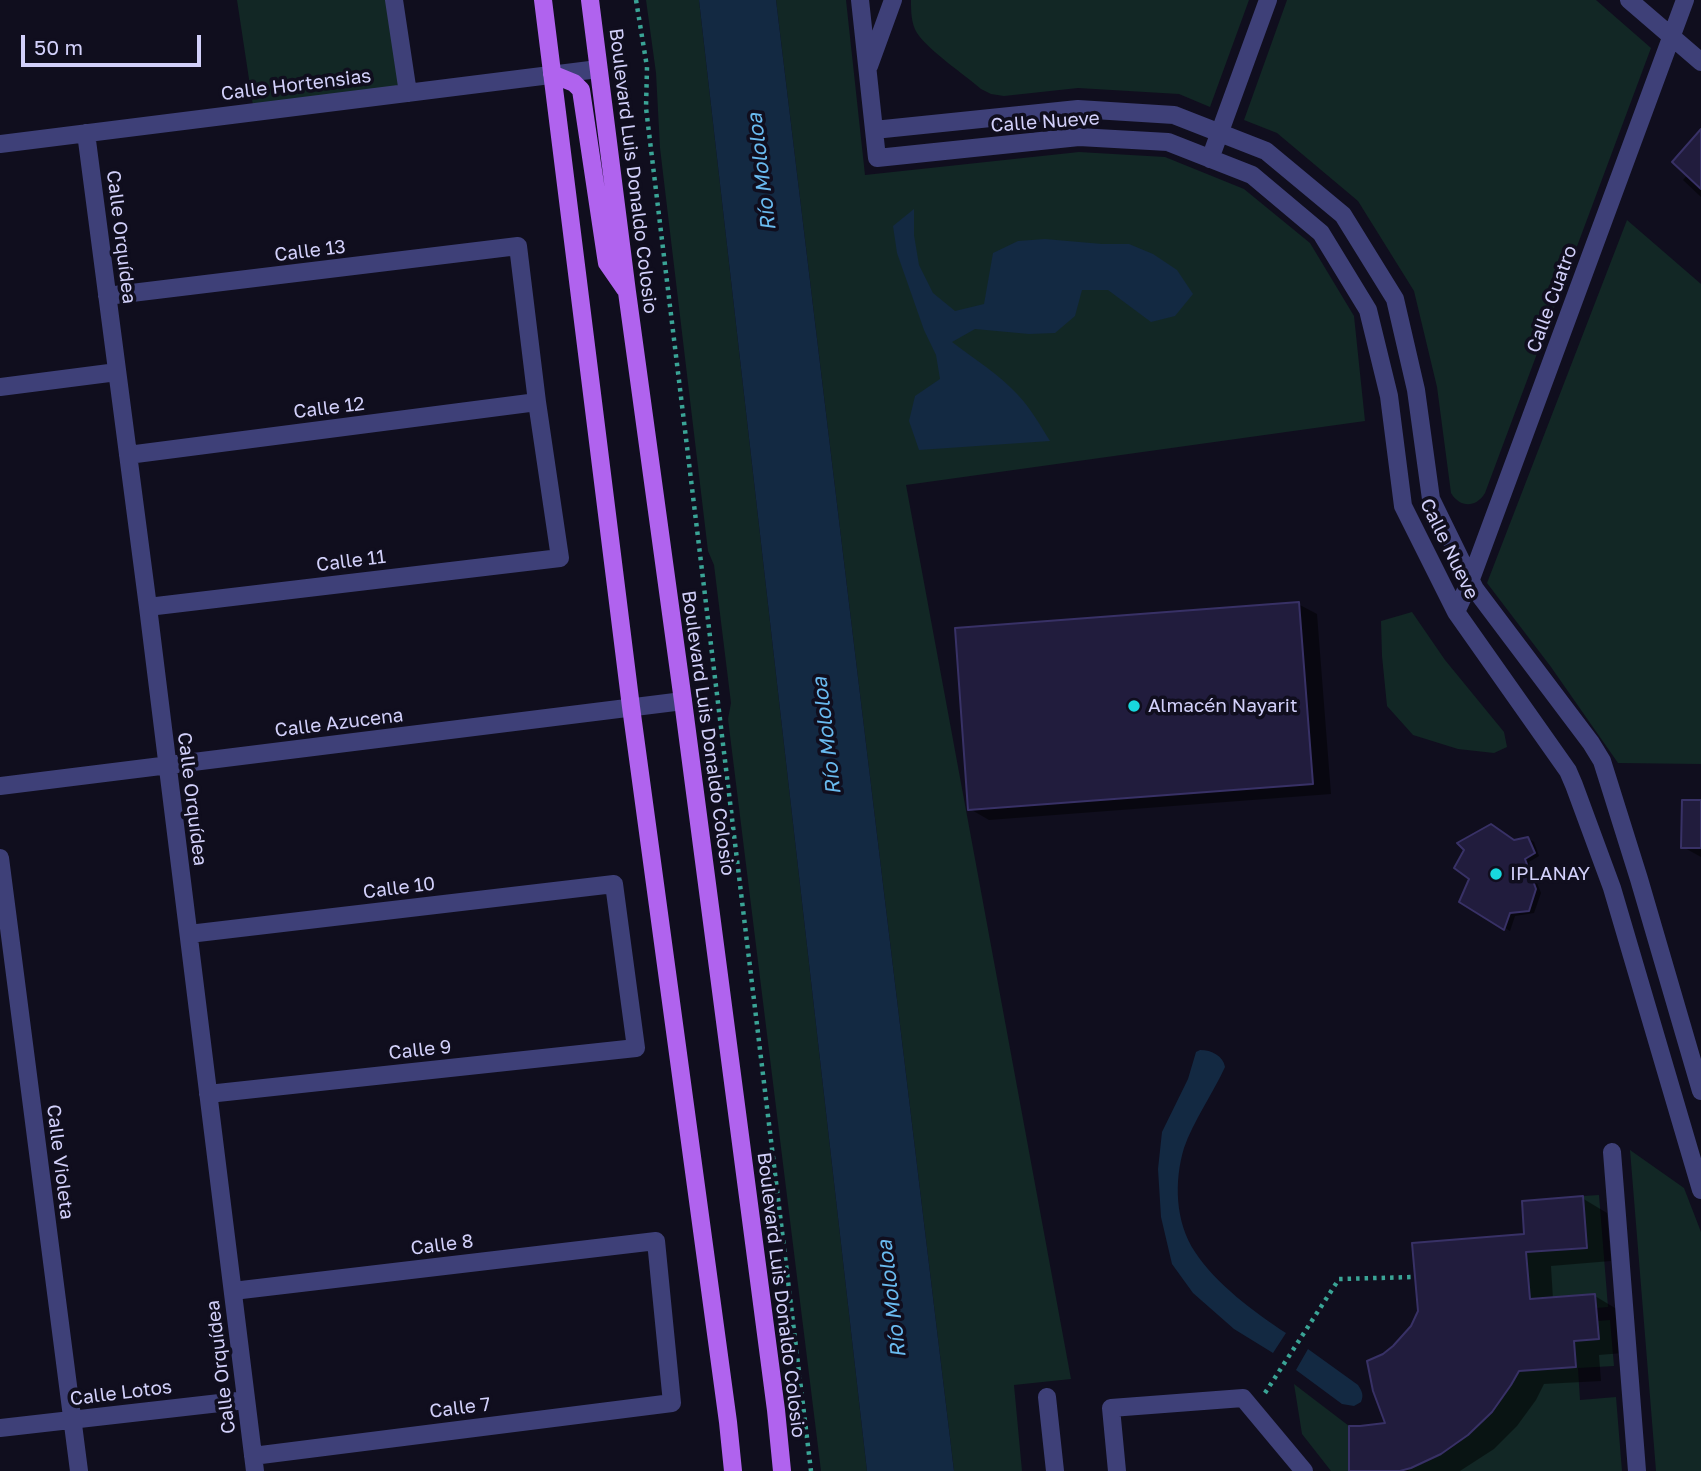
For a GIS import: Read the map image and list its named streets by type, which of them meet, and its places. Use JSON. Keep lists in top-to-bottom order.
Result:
{
  "streets": {
    "main road": ["Boulevard Luis Donaldo Colosio"],
    "street": [
      "Calle Hortensias",
      "Calle Nueve",
      "Calle Orquídea",
      "Calle 13",
      "Calle Cuatro",
      "Calle 12",
      "Calle 11",
      "Calle Azucena",
      "Calle 10",
      "Calle 9",
      "Calle Violeta",
      "Calle 8",
      "Calle Lotos",
      "Calle 7"
    ]
  },
  "crossings": [
    ["Calle Hortensias", "Boulevard Luis Donaldo Colosio"],
    ["Calle Hortensias", "Calle Orquídea"],
    ["Calle Nueve", "Calle Cuatro"],
    ["Boulevard Luis Donaldo Colosio", "Calle Azucena"],
    ["Calle Orquídea", "Calle 13"],
    ["Calle Orquídea", "Calle 12"],
    ["Calle Orquídea", "Calle 11"],
    ["Calle Orquídea", "Calle Azucena"],
    ["Calle Orquídea", "Calle 10"],
    ["Calle Orquídea", "Calle 9"],
    ["Calle Orquídea", "Calle 8"],
    ["Calle Orquídea", "Calle Lotos"],
    ["Calle Orquídea", "Calle 7"],
    ["Calle 13", "Calle 12"],
    ["Calle 13", "Calle 11"],
    ["Calle 12", "Calle 11"],
    ["Calle 10", "Calle 9"],
    ["Calle Violeta", "Calle Lotos"],
    ["Calle 8", "Calle 7"]
  ],
  "water": ["Río Mololoa"],
  "places": ["Almacén Nayarit", "IPLANAY"],
  "scale_bar": "50 m"
}
